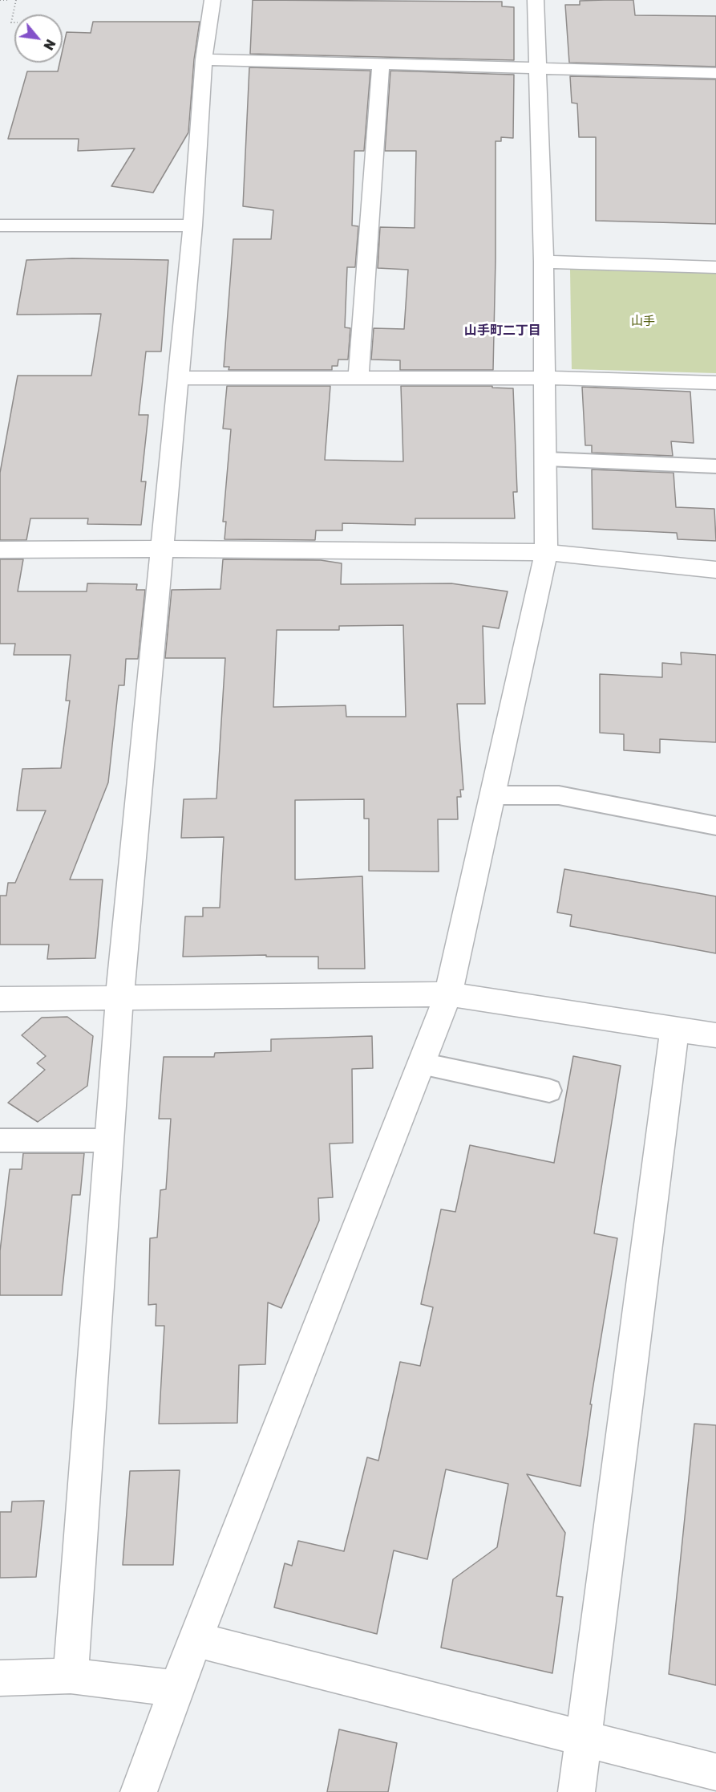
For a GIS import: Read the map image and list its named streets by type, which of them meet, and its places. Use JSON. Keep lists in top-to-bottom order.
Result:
{
  "districts": ["山手町二丁目"],
  "parks": ["山手"],
  "north": "bottom right"
}
